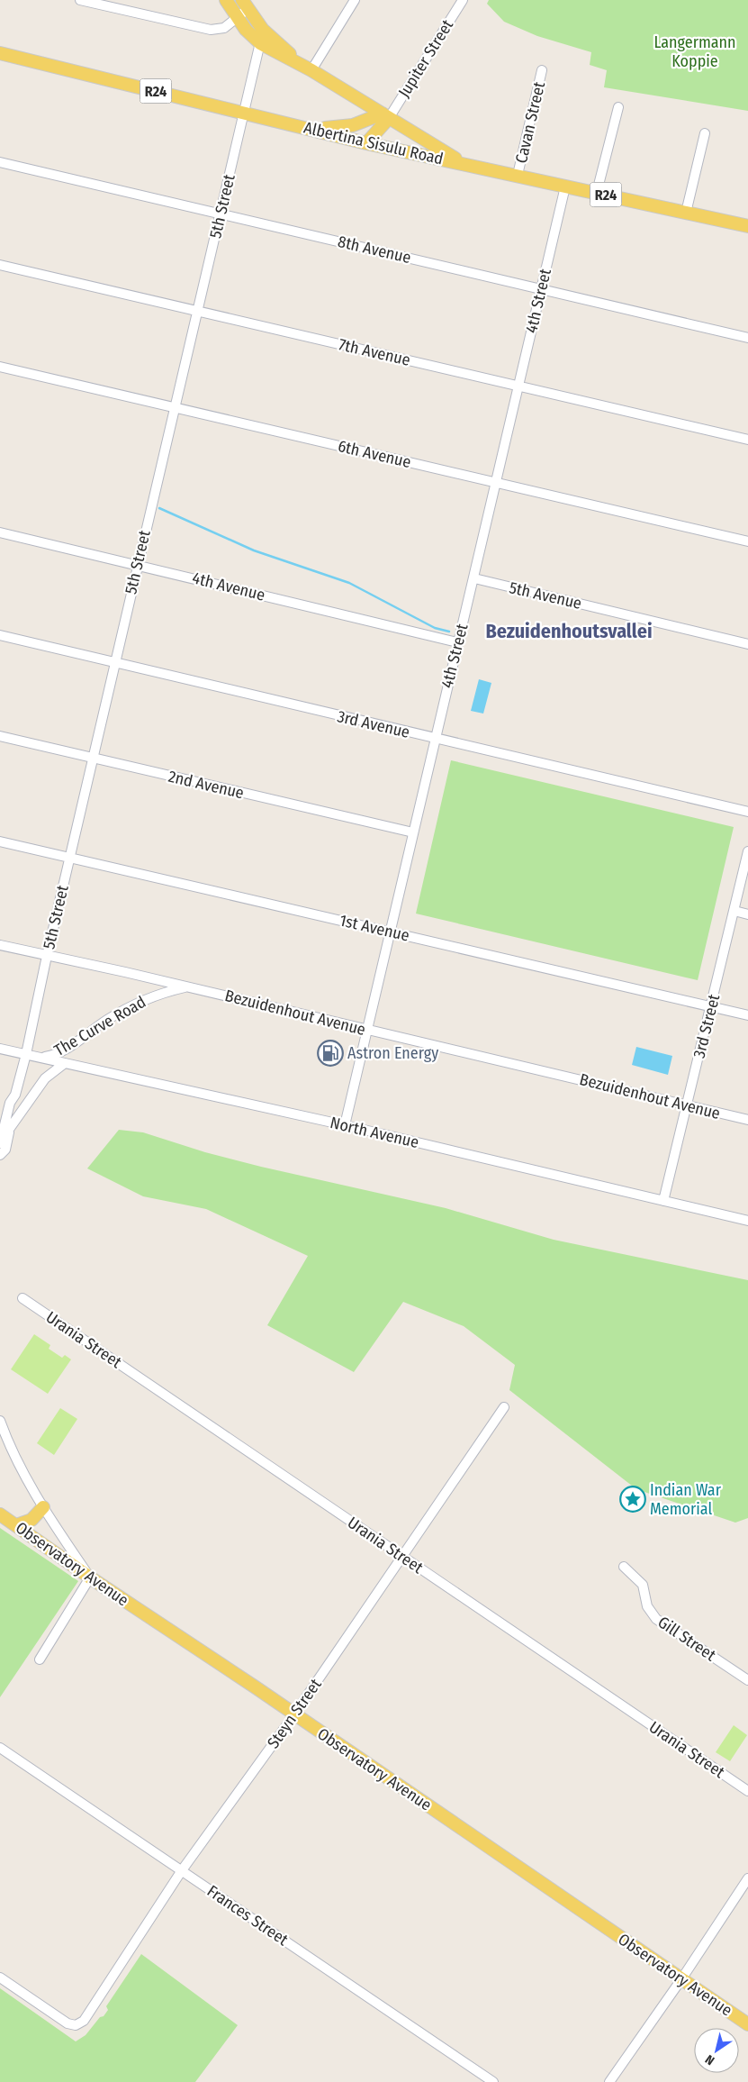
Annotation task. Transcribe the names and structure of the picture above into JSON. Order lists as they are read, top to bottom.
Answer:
{
  "streets": {
    "main road": ["R24", "Albertina Sisulu Road", "Observatory Avenue"],
    "street": [
      "Jupiter Street",
      "Cavan Street",
      "5th Street",
      "8th Avenue",
      "4th Street",
      "7th Avenue",
      "6th Avenue",
      "4th Avenue",
      "5th Avenue",
      "3rd Avenue",
      "2nd Avenue",
      "1st Avenue",
      "Bezuidenhout Avenue",
      "The Curve Road",
      "3rd Street",
      "North Avenue",
      "Urania Street",
      "Gill Street",
      "Steyn Street",
      "Frances Street"
    ]
  },
  "crossings": [
    ["Jupiter Street", "R24"],
    ["R24", "Albertina Sisulu Road"],
    ["Cavan Street", "Albertina Sisulu Road"],
    ["Albertina Sisulu Road", "5th Street"],
    ["Albertina Sisulu Road", "4th Street"],
    ["5th Street", "8th Avenue"],
    ["5th Street", "7th Avenue"],
    ["5th Street", "6th Avenue"],
    ["5th Street", "4th Avenue"],
    ["5th Street", "3rd Avenue"],
    ["5th Street", "2nd Avenue"],
    ["5th Street", "1st Avenue"],
    ["5th Street", "Bezuidenhout Avenue"],
    ["5th Street", "North Avenue"],
    ["8th Avenue", "4th Street"],
    ["4th Street", "7th Avenue"],
    ["4th Street", "6th Avenue"],
    ["4th Street", "4th Avenue"],
    ["4th Street", "5th Avenue"],
    ["4th Street", "3rd Avenue"],
    ["4th Street", "2nd Avenue"],
    ["4th Street", "1st Avenue"],
    ["4th Street", "Bezuidenhout Avenue"],
    ["4th Street", "North Avenue"],
    ["1st Avenue", "3rd Street"],
    ["Bezuidenhout Avenue", "The Curve Road"],
    ["Bezuidenhout Avenue", "3rd Street"],
    ["The Curve Road", "North Avenue"],
    ["3rd Street", "North Avenue"],
    ["Urania Street", "Steyn Street"],
    ["Observatory Avenue", "Steyn Street"],
    ["Steyn Street", "Frances Street"]
  ],
  "districts": ["Bezuidenhoutsvallei"],
  "parks": ["Langermann Koppie"],
  "places": {
    "fuel station": ["Astron Energy"],
    "place": ["Indian War Memorial"]
  },
  "north": "bottom left"
}
